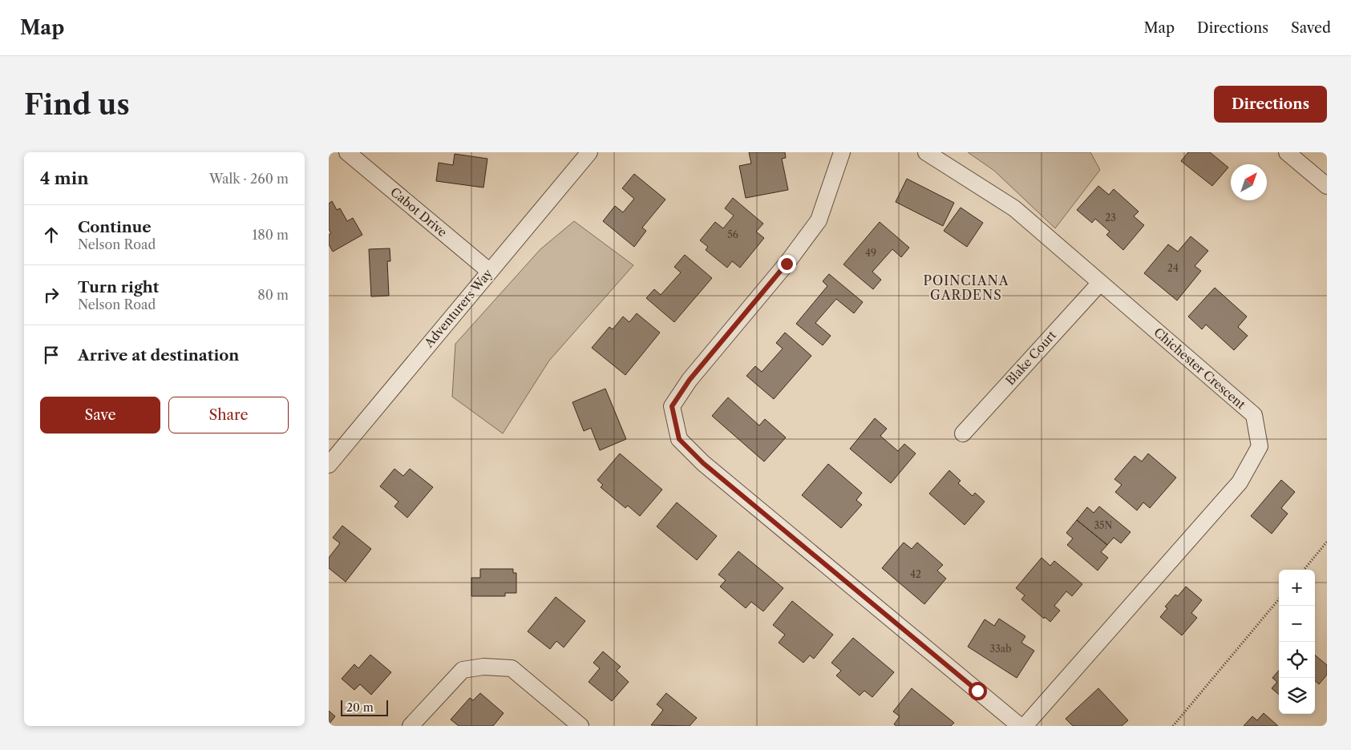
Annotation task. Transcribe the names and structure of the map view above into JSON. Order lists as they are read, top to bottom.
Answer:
{
  "streets": {
    "street": [
      "Cabot Drive",
      "Adventurers Way",
      "Blake Court",
      "Chichester Crescent"
    ]
  },
  "crossings": [
    ["Cabot Drive", "Adventurers Way"],
    ["Blake Court", "Chichester Crescent"]
  ],
  "districts": ["POINCIANA GARDENS"],
  "house_numbers": [
    "23",
    "56",
    "49",
    "24",
    "35N",
    "42",
    "33ab"
  ],
  "scale_bar": "20 m",
  "north": "top right",
  "page": {
    "header": "Map",
    "nav": ["Map", "Directions", "Saved"],
    "buttons": [
      "Directions",
      ["Save", "Share"]
    ],
    "title": "Find us",
    "heading": ["4 min", "Walk · 260 m"],
    "list": [
      ["Continue", "Nelson Road", "180 m"],
      ["Turn right", "Nelson Road", "80 m"],
      "Arrive at destination"
    ],
    "map_buttons": ["+", "−"],
    "scale": "20 m"
  }
}
